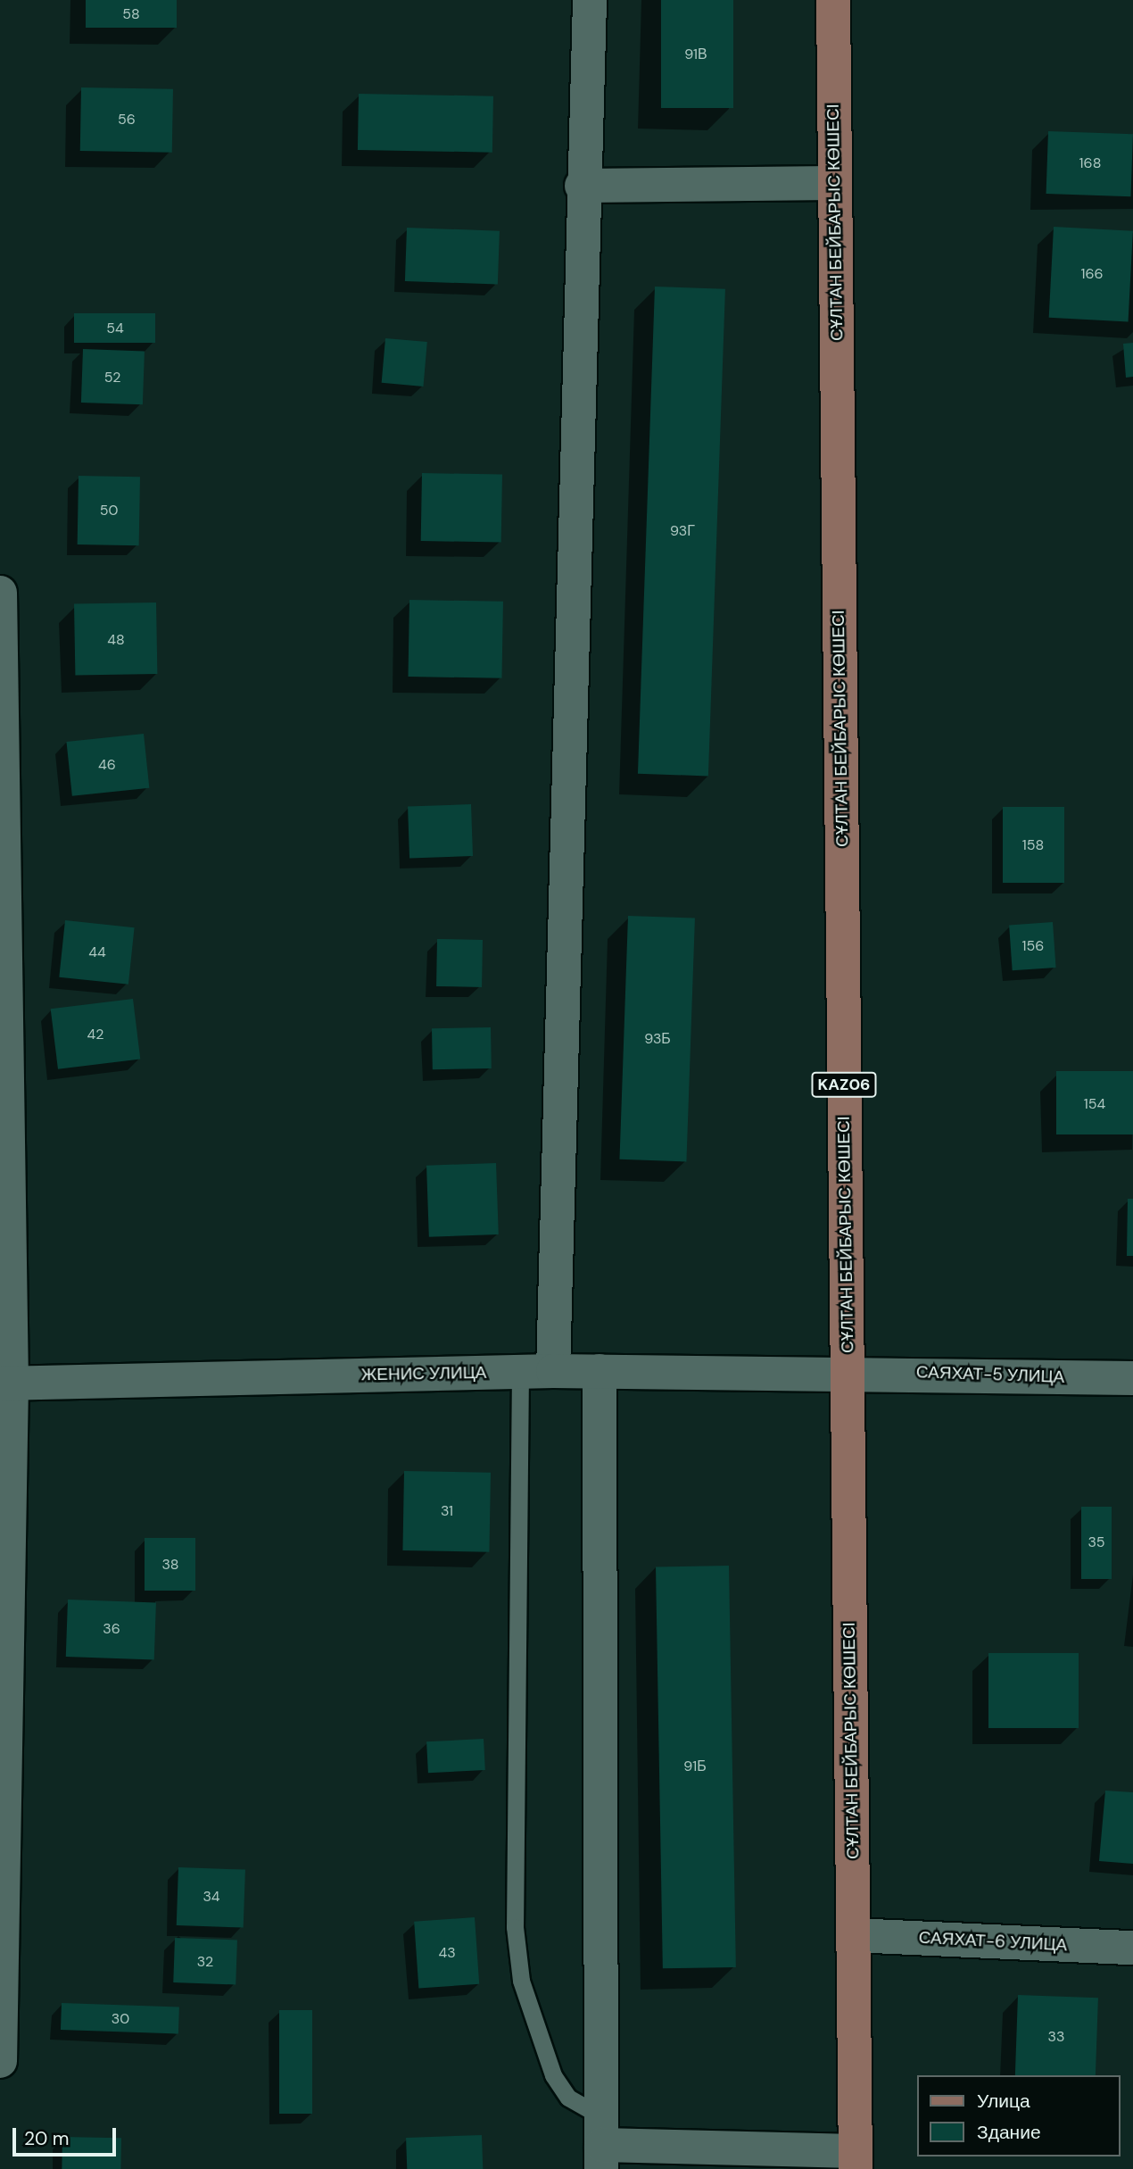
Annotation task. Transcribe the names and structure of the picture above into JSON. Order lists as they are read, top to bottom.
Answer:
{
  "streets": {
    "main road": ["СҰЛТАН БЕЙБАРЫС КӨШЕСІ", "KAZ06"],
    "street": ["ЖЕНИС УЛИЦА", "САЯХАТ-5 УЛИЦА", "САЯХАТ-6 УЛИЦА"]
  },
  "crossings": [
    ["СҰЛТАН БЕЙБАРЫС КӨШЕСІ", "ЖЕНИС УЛИЦА"],
    ["СҰЛТАН БЕЙБАРЫС КӨШЕСІ", "САЯХАТ-5 УЛИЦА"],
    ["СҰЛТАН БЕЙБАРЫС КӨШЕСІ", "САЯХАТ-6 УЛИЦА"],
    ["ЖЕНИС УЛИЦА", "САЯХАТ-5 УЛИЦА"]
  ],
  "house_numbers": [
    "58",
    "91В",
    "56",
    "168",
    "166",
    "54",
    "52",
    "50",
    "93Г",
    "48",
    "46",
    "158",
    "156",
    "44",
    "42",
    "93Б",
    "154",
    "31",
    "35",
    "38",
    "36",
    "91Б",
    "34",
    "43",
    "32",
    "30",
    "33"
  ],
  "legend": ["Улица", "Здание"],
  "scale_bar": "20 m"
}
